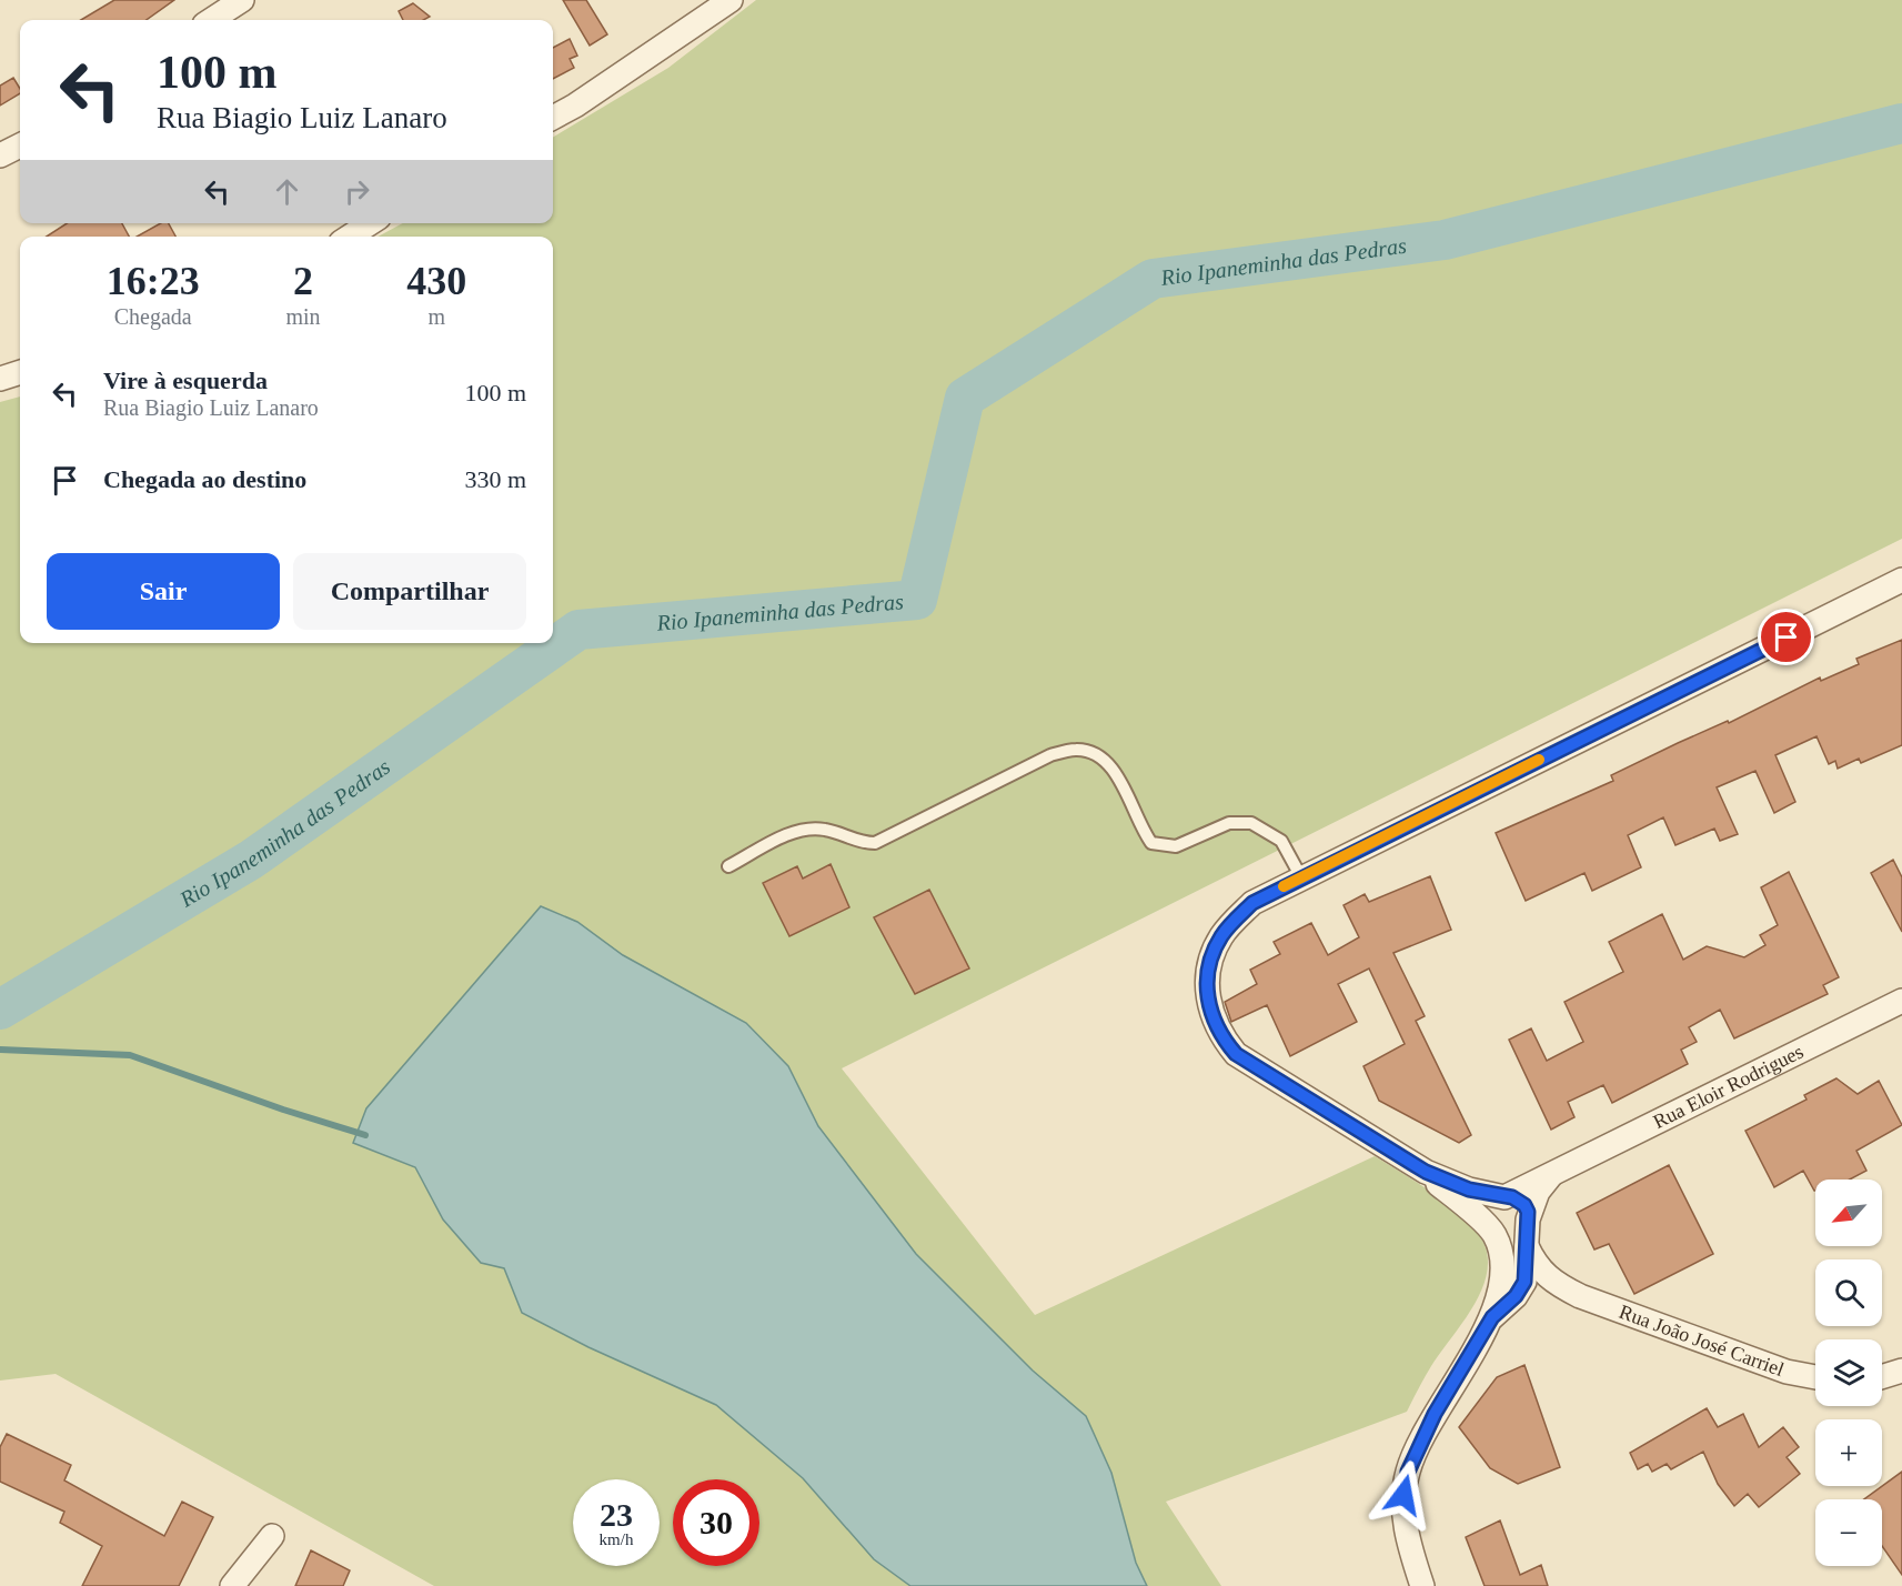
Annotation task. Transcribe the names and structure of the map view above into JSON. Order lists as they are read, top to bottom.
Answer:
{
  "streets": {
    "street": ["Rua Eloir Rodrigues", "Rua João José Carriel"]
  },
  "water": ["Rio Ipaneminha das Pedras"],
  "north": "bottom left",
  "page": {
    "turn": ["100 m", "Rua Biagio Luiz Lanaro"],
    "eta": [
      "16:23",
      "Chegada",
      "2",
      "min",
      "430",
      "m"
    ],
    "list": [
      {
        "name": "Vire à esquerda",
        "note": "Rua Biagio Luiz Lanaro",
        "value": "100 m"
      },
      {
        "name": "Chegada ao destino",
        "value": "330 m"
      }
    ],
    "buttons": ["Sair", "Compartilhar"],
    "map_buttons": ["+", "−"],
    "speed": "23 km/h",
    "limit": "30"
  }
}
